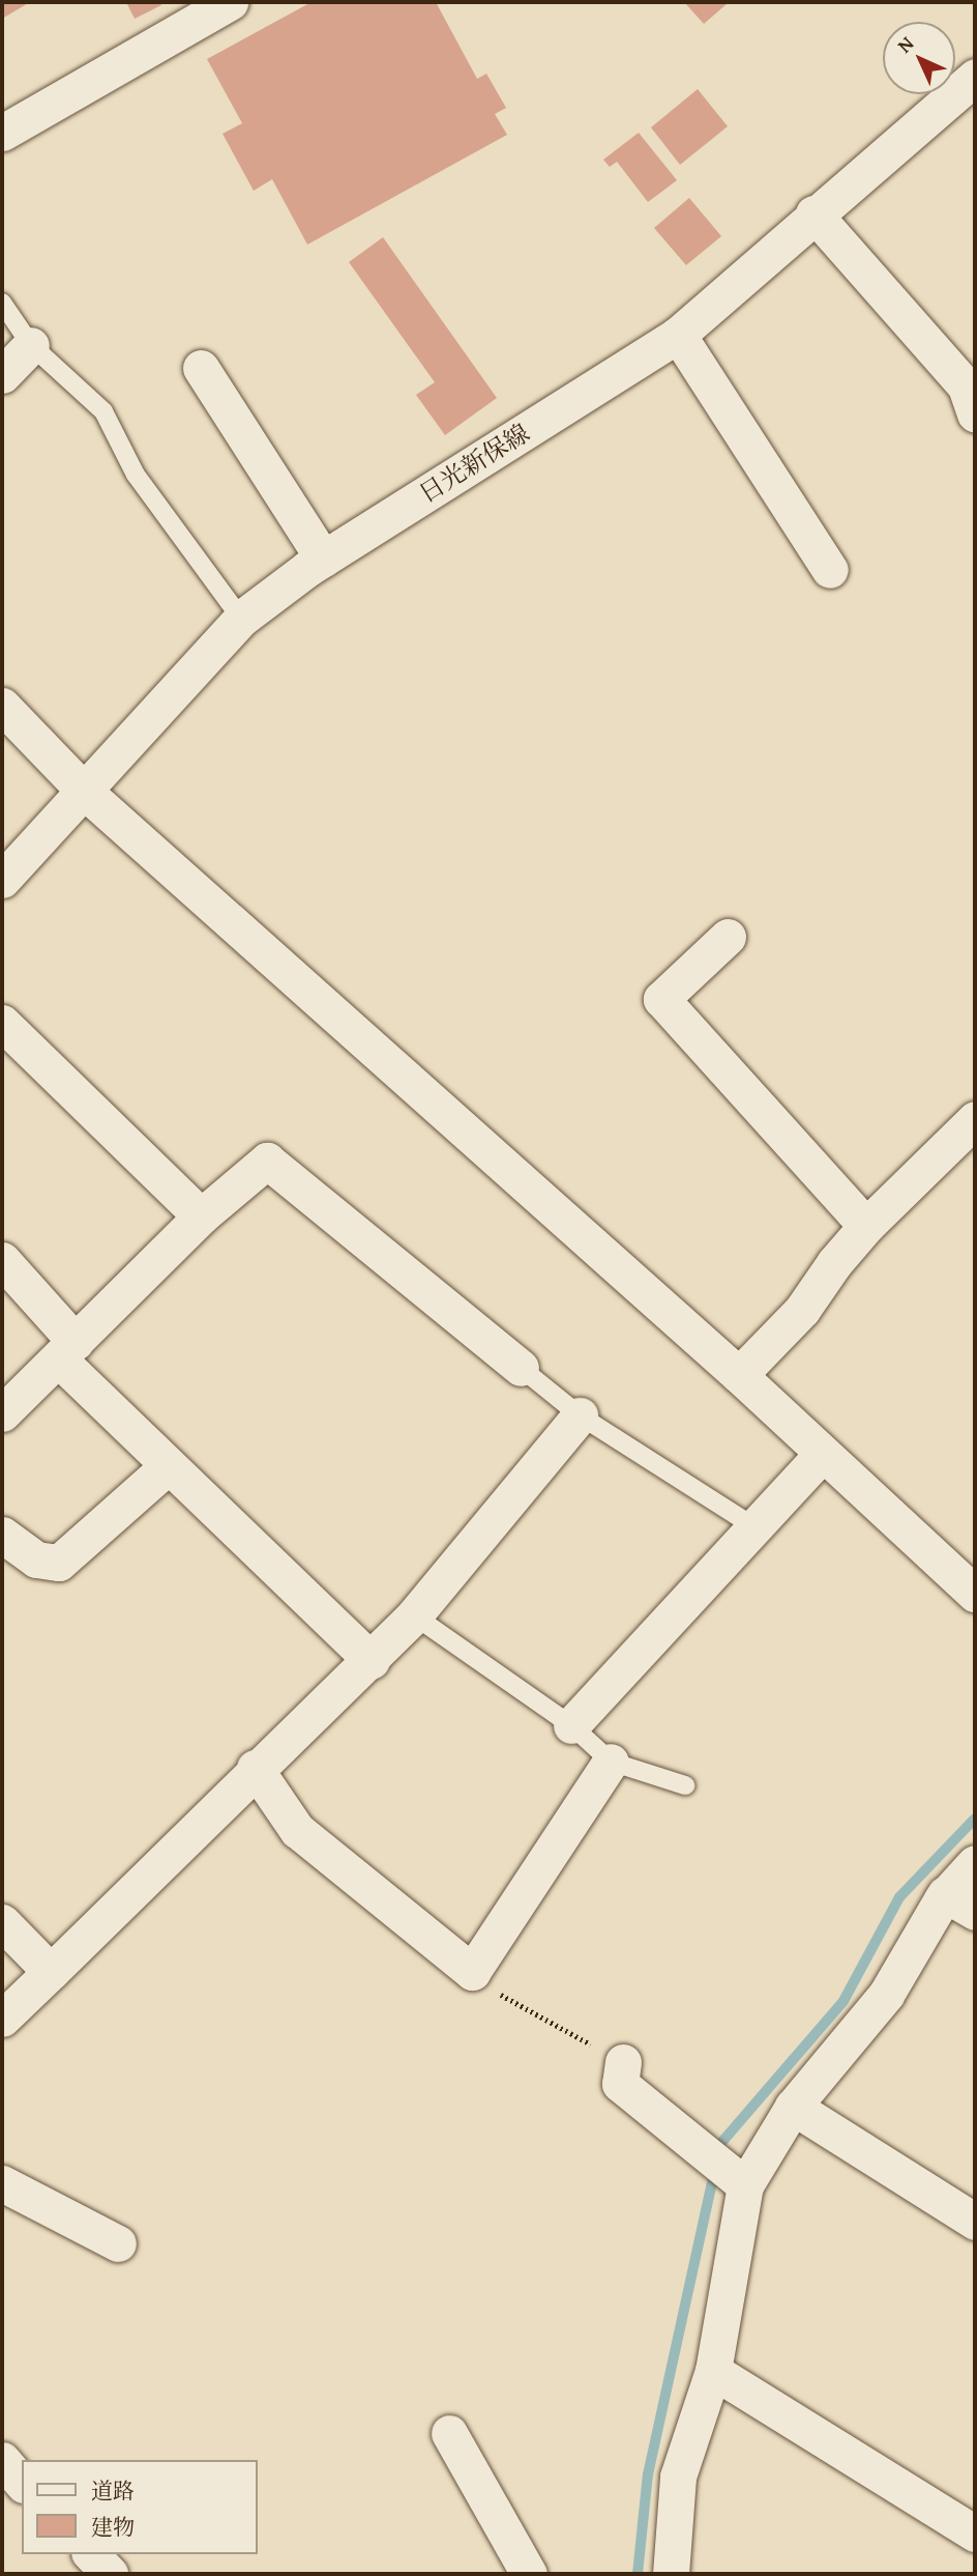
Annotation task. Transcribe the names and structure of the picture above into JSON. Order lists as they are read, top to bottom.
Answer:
{
  "streets": {
    "street": ["日光新保線"]
  },
  "legend": ["道路", "建物"],
  "north": "top left"
}
